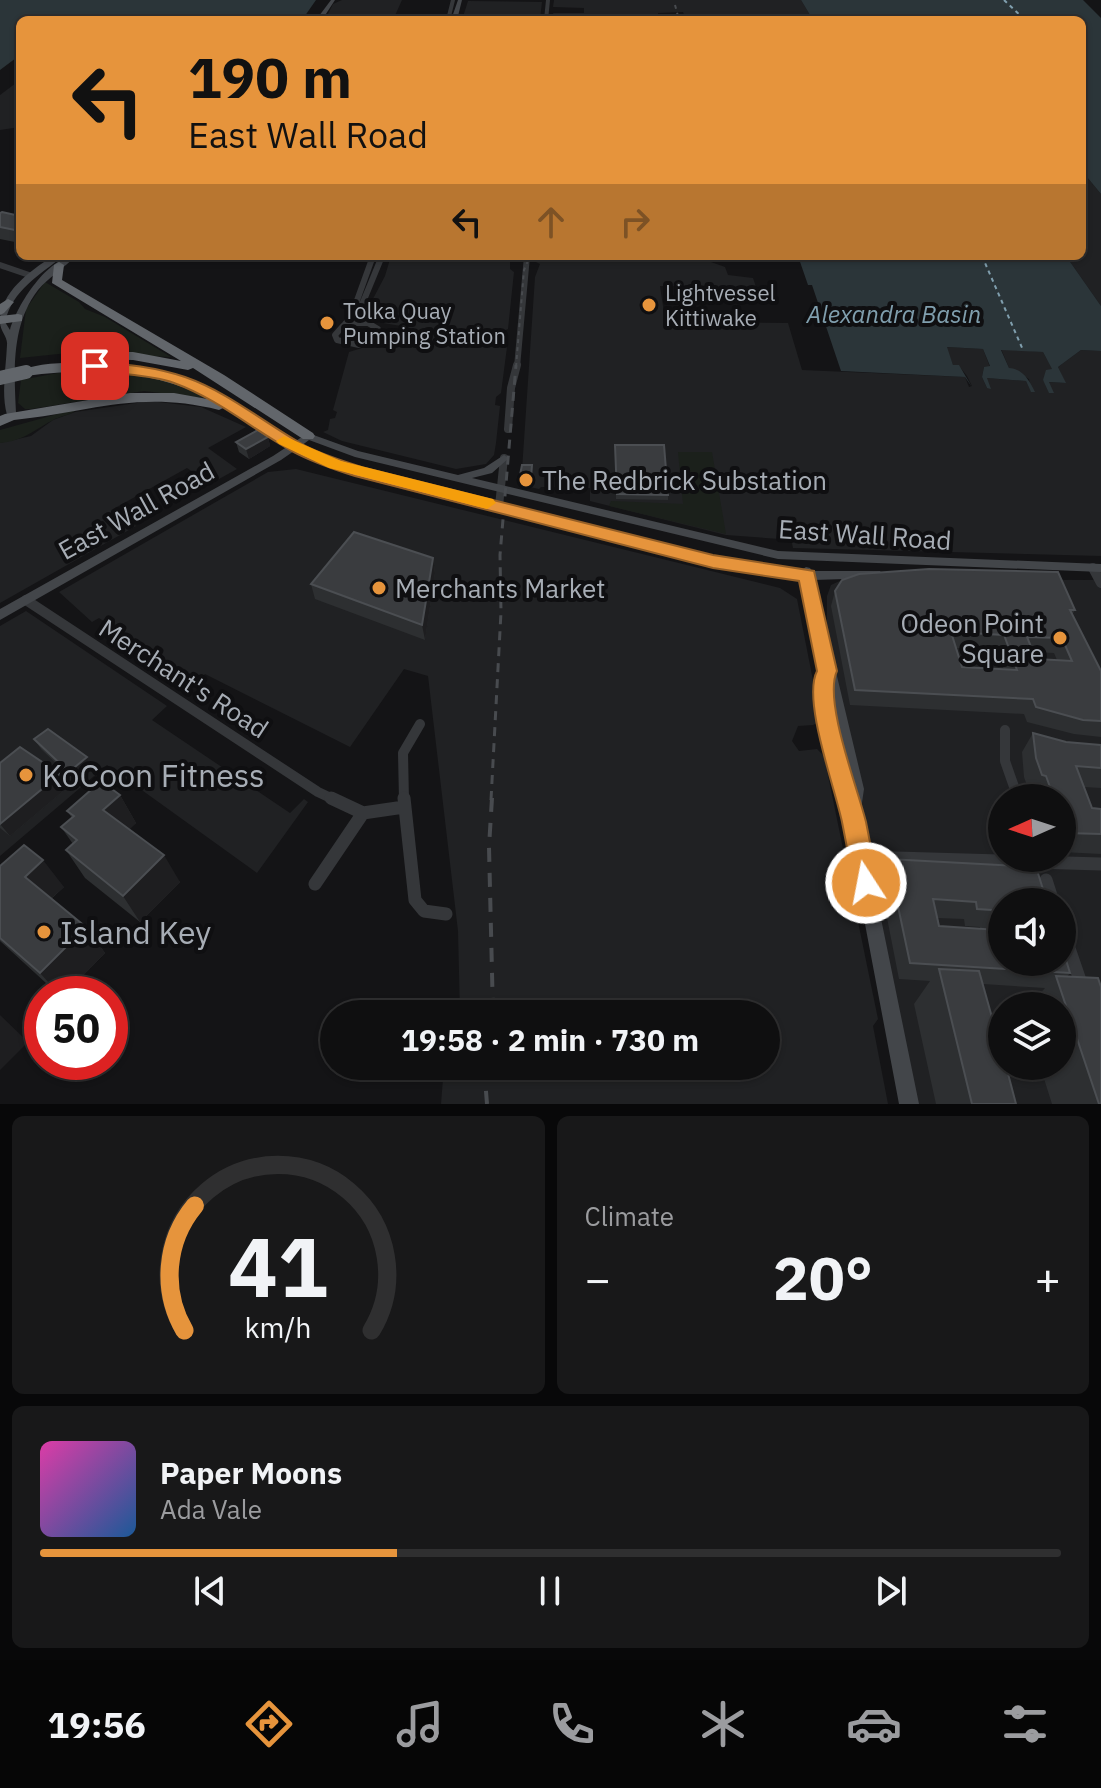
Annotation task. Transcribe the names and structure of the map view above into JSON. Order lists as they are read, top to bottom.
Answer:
{
  "streets": {
    "main road": ["East Wall Road"],
    "street": ["Merchant's Road"]
  },
  "crossings": [
    ["East Wall Road", "Merchant's Road"]
  ],
  "water": ["Alexandra Basin"],
  "places": [
    "Lightvessel Kittiwake",
    "Tolka Quay Pumping Station",
    "The Redbrick Substation",
    "Merchants Market",
    "Odeon Point Square",
    "KoCoon Fitness",
    "Island Key"
  ],
  "north": "left",
  "page": {
    "turn": ["190 m", "East Wall Road"],
    "limit": "50",
    "trip": "19:58 · 2 min · 730 m",
    "tile": "Climate",
    "heat": ["−", "20°", "+"],
    "song": ["Paper Moons", "Ada Vale"],
    "tabs": "19:56",
    "gauge": ["41", "km/h"]
  }
}
